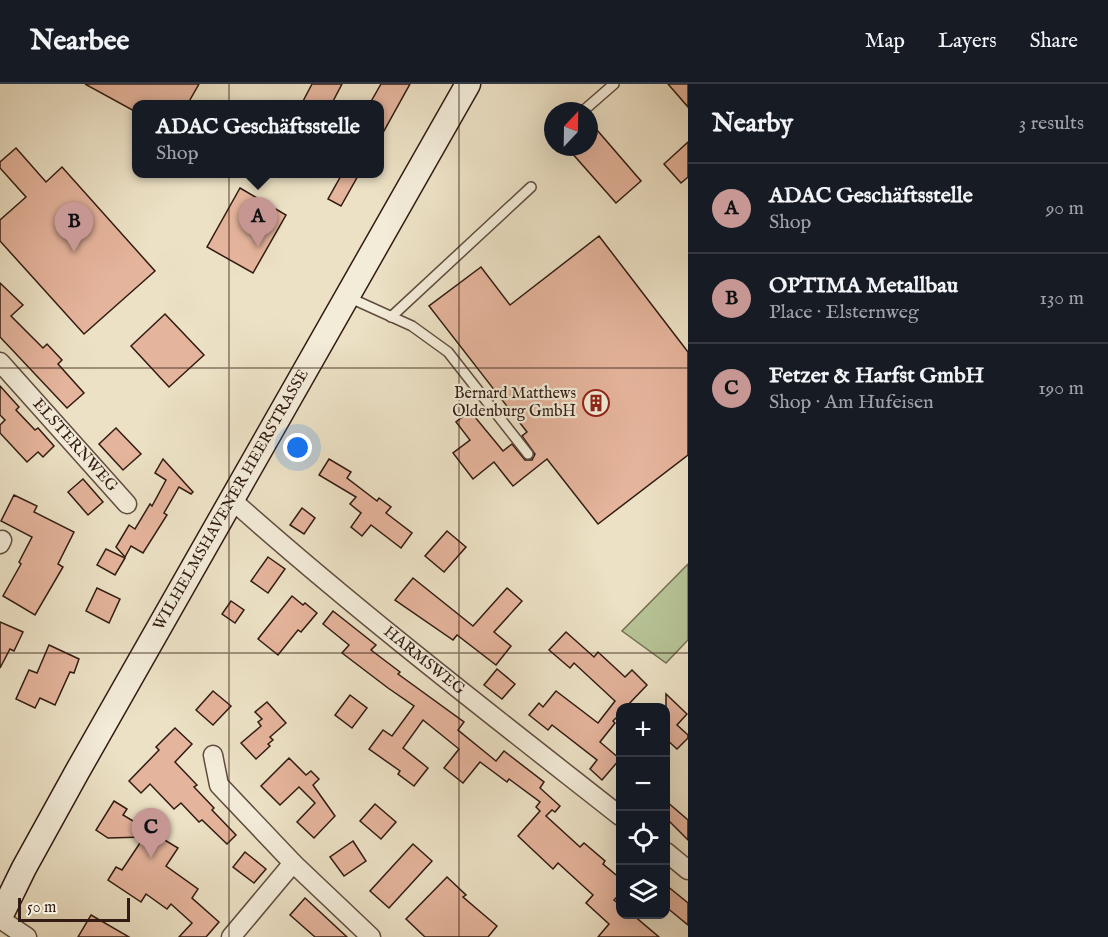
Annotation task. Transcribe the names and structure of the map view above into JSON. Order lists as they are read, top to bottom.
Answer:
{
  "streets": {
    "street": ["ELSTERNWEG", "WILHELMSHAVENER HEERSTRASSE", "HARMSWEG"]
  },
  "crossings": [
    ["WILHELMSHAVENER HEERSTRASSE", "HARMSWEG"]
  ],
  "places": {
    "building": ["Bernard Matthews Oldenburg GmbH"]
  },
  "scale_bar": "50 m",
  "north": "top",
  "page": {
    "header": "Nearbee",
    "nav": ["Map", "Layers", "Share"],
    "heading": ["Nearby", "3 results"],
    "popup": ["ADAC Geschäftsstelle", "Shop"],
    "list": [
      {
        "mark": "A",
        "name": "ADAC Geschäftsstelle",
        "note": "Shop",
        "value": "90 m"
      },
      {
        "mark": "B",
        "name": "OPTIMA Metallbau",
        "note": "Place · Elsternweg",
        "value": "130 m"
      },
      {
        "mark": "C",
        "name": "Fetzer & Harfst GmbH",
        "note": "Shop · Am Hufeisen",
        "value": "190 m"
      }
    ],
    "pins": ["A", "B", "C"],
    "map_buttons": ["+", "−"],
    "scale": "50 m"
  }
}
